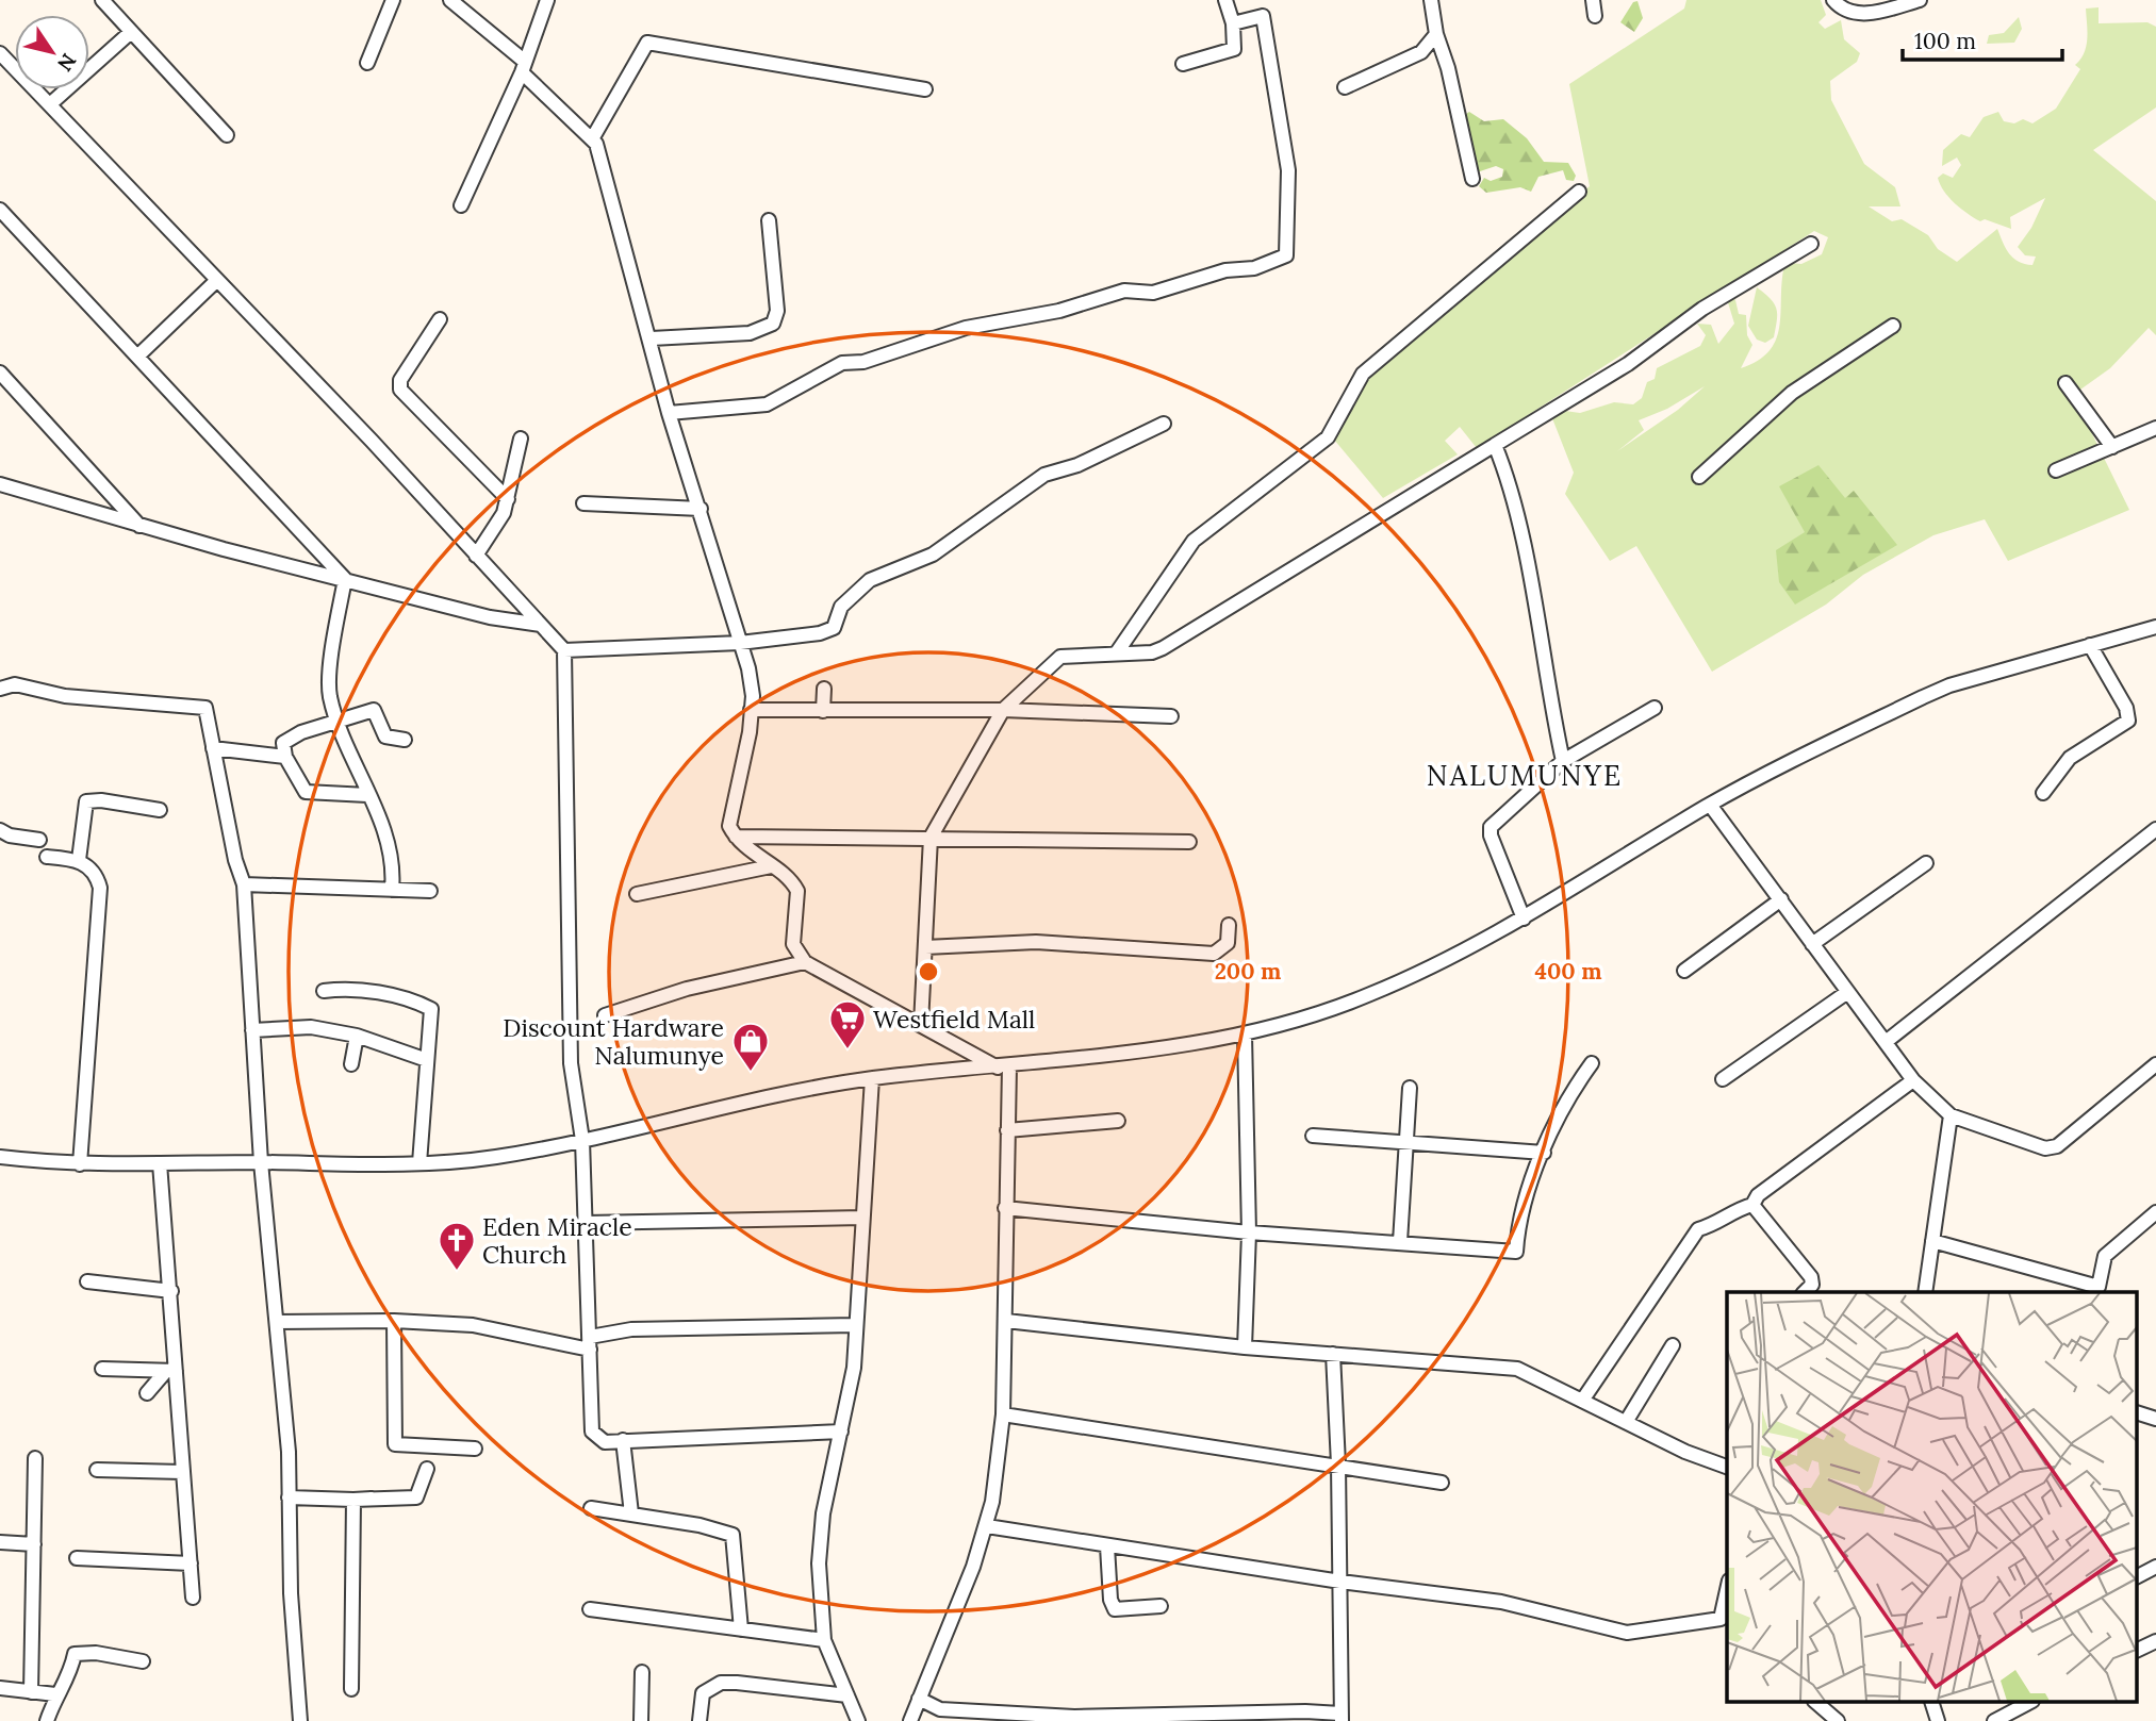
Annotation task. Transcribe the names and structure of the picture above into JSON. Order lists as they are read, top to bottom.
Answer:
{
  "districts": ["NALUMUNYE"],
  "places": {
    "supermarket": ["Westfield Mall"],
    "shop": ["Discount Hardware Nalumunye"],
    "church": ["Eden Miracle Church"]
  },
  "scale_bar": "100 m",
  "north": "bottom right",
  "rings": ["200 m", "400 m"]
}
